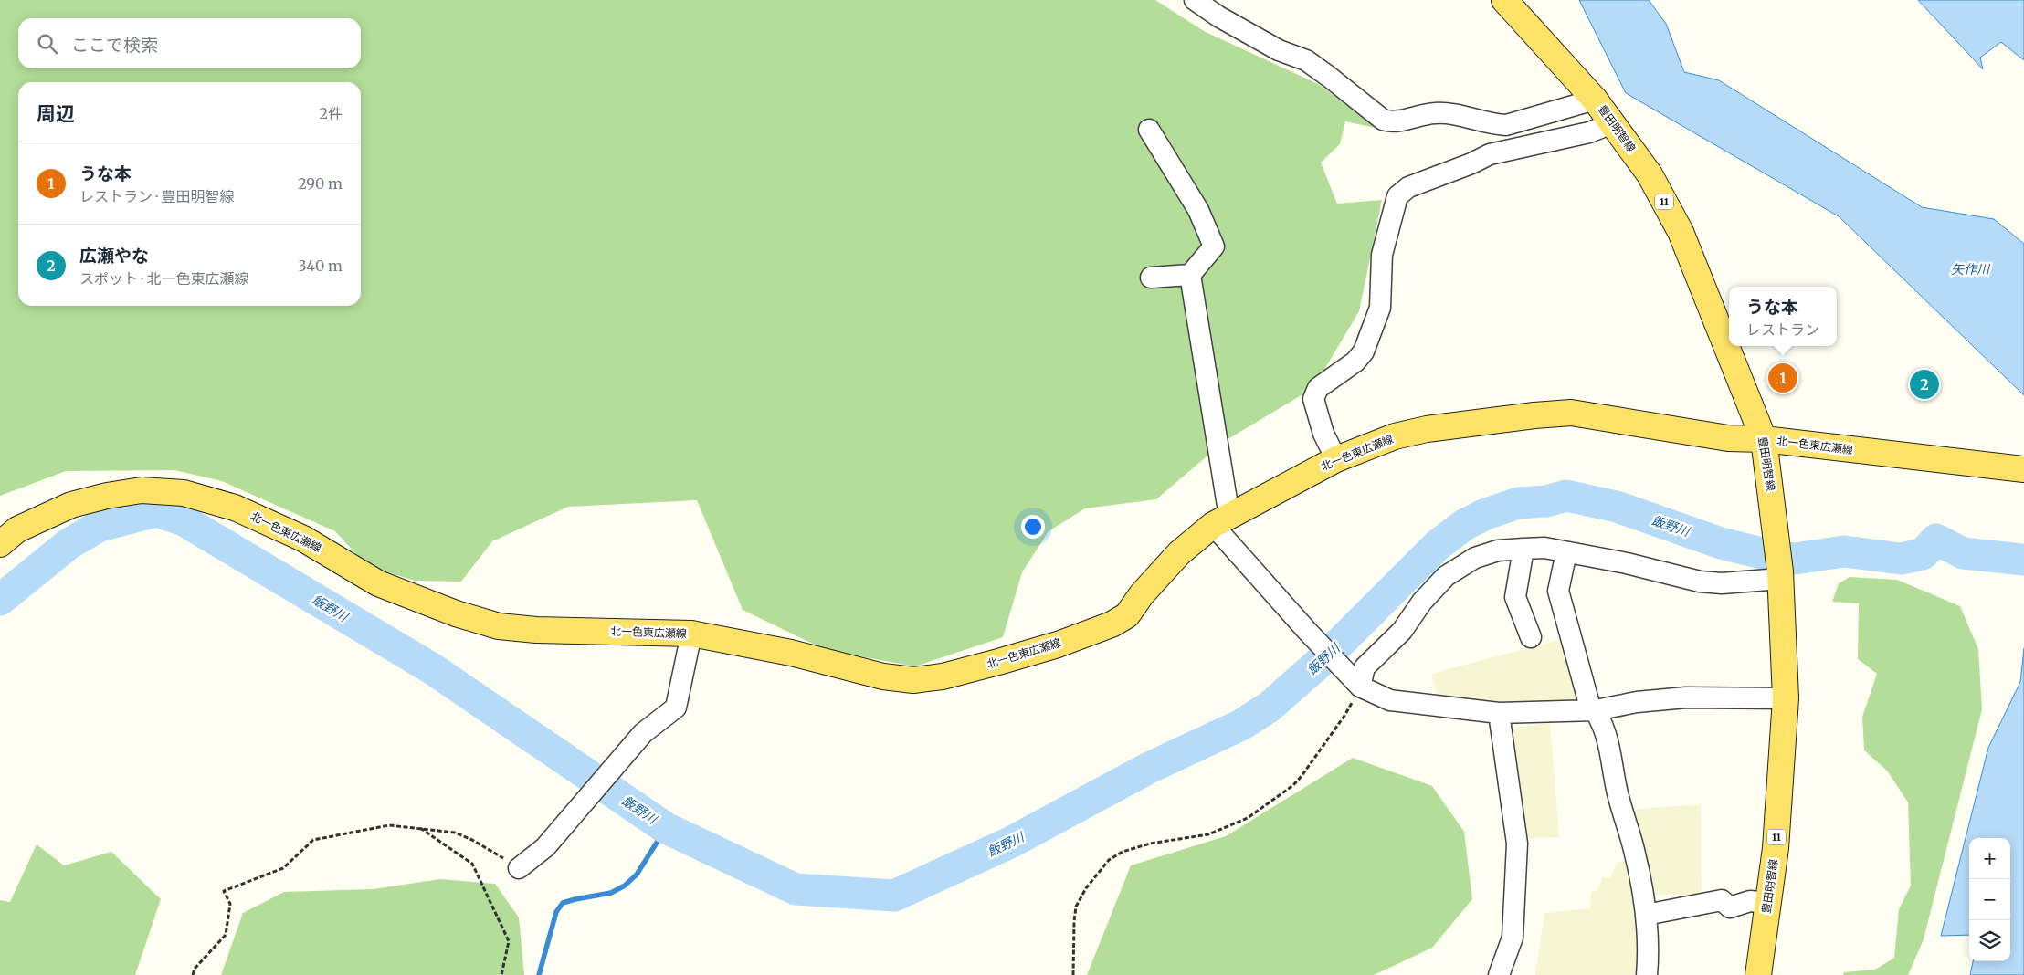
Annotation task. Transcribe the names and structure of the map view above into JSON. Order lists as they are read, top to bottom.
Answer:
{
  "streets": {
    "main road": ["豊田明智線", "11", "北一色東広瀬線"]
  },
  "crossings": [
    ["豊田明智線", "北一色東広瀬線"]
  ],
  "water": ["矢作川", "飯野川"],
  "page": {
    "search": "ここで検索",
    "heading": ["周辺", "2件"],
    "list": [
      {
        "mark": "1",
        "name": "うな本",
        "note": "レストラン · 豊田明智線",
        "value": "290 m"
      },
      {
        "mark": "2",
        "name": "広瀬やな",
        "note": "スポット · 北一色東広瀬線",
        "value": "340 m"
      }
    ],
    "popup": ["うな本", "レストラン"],
    "pins": ["1", "2"],
    "map_buttons": ["+", "−"]
  }
}
